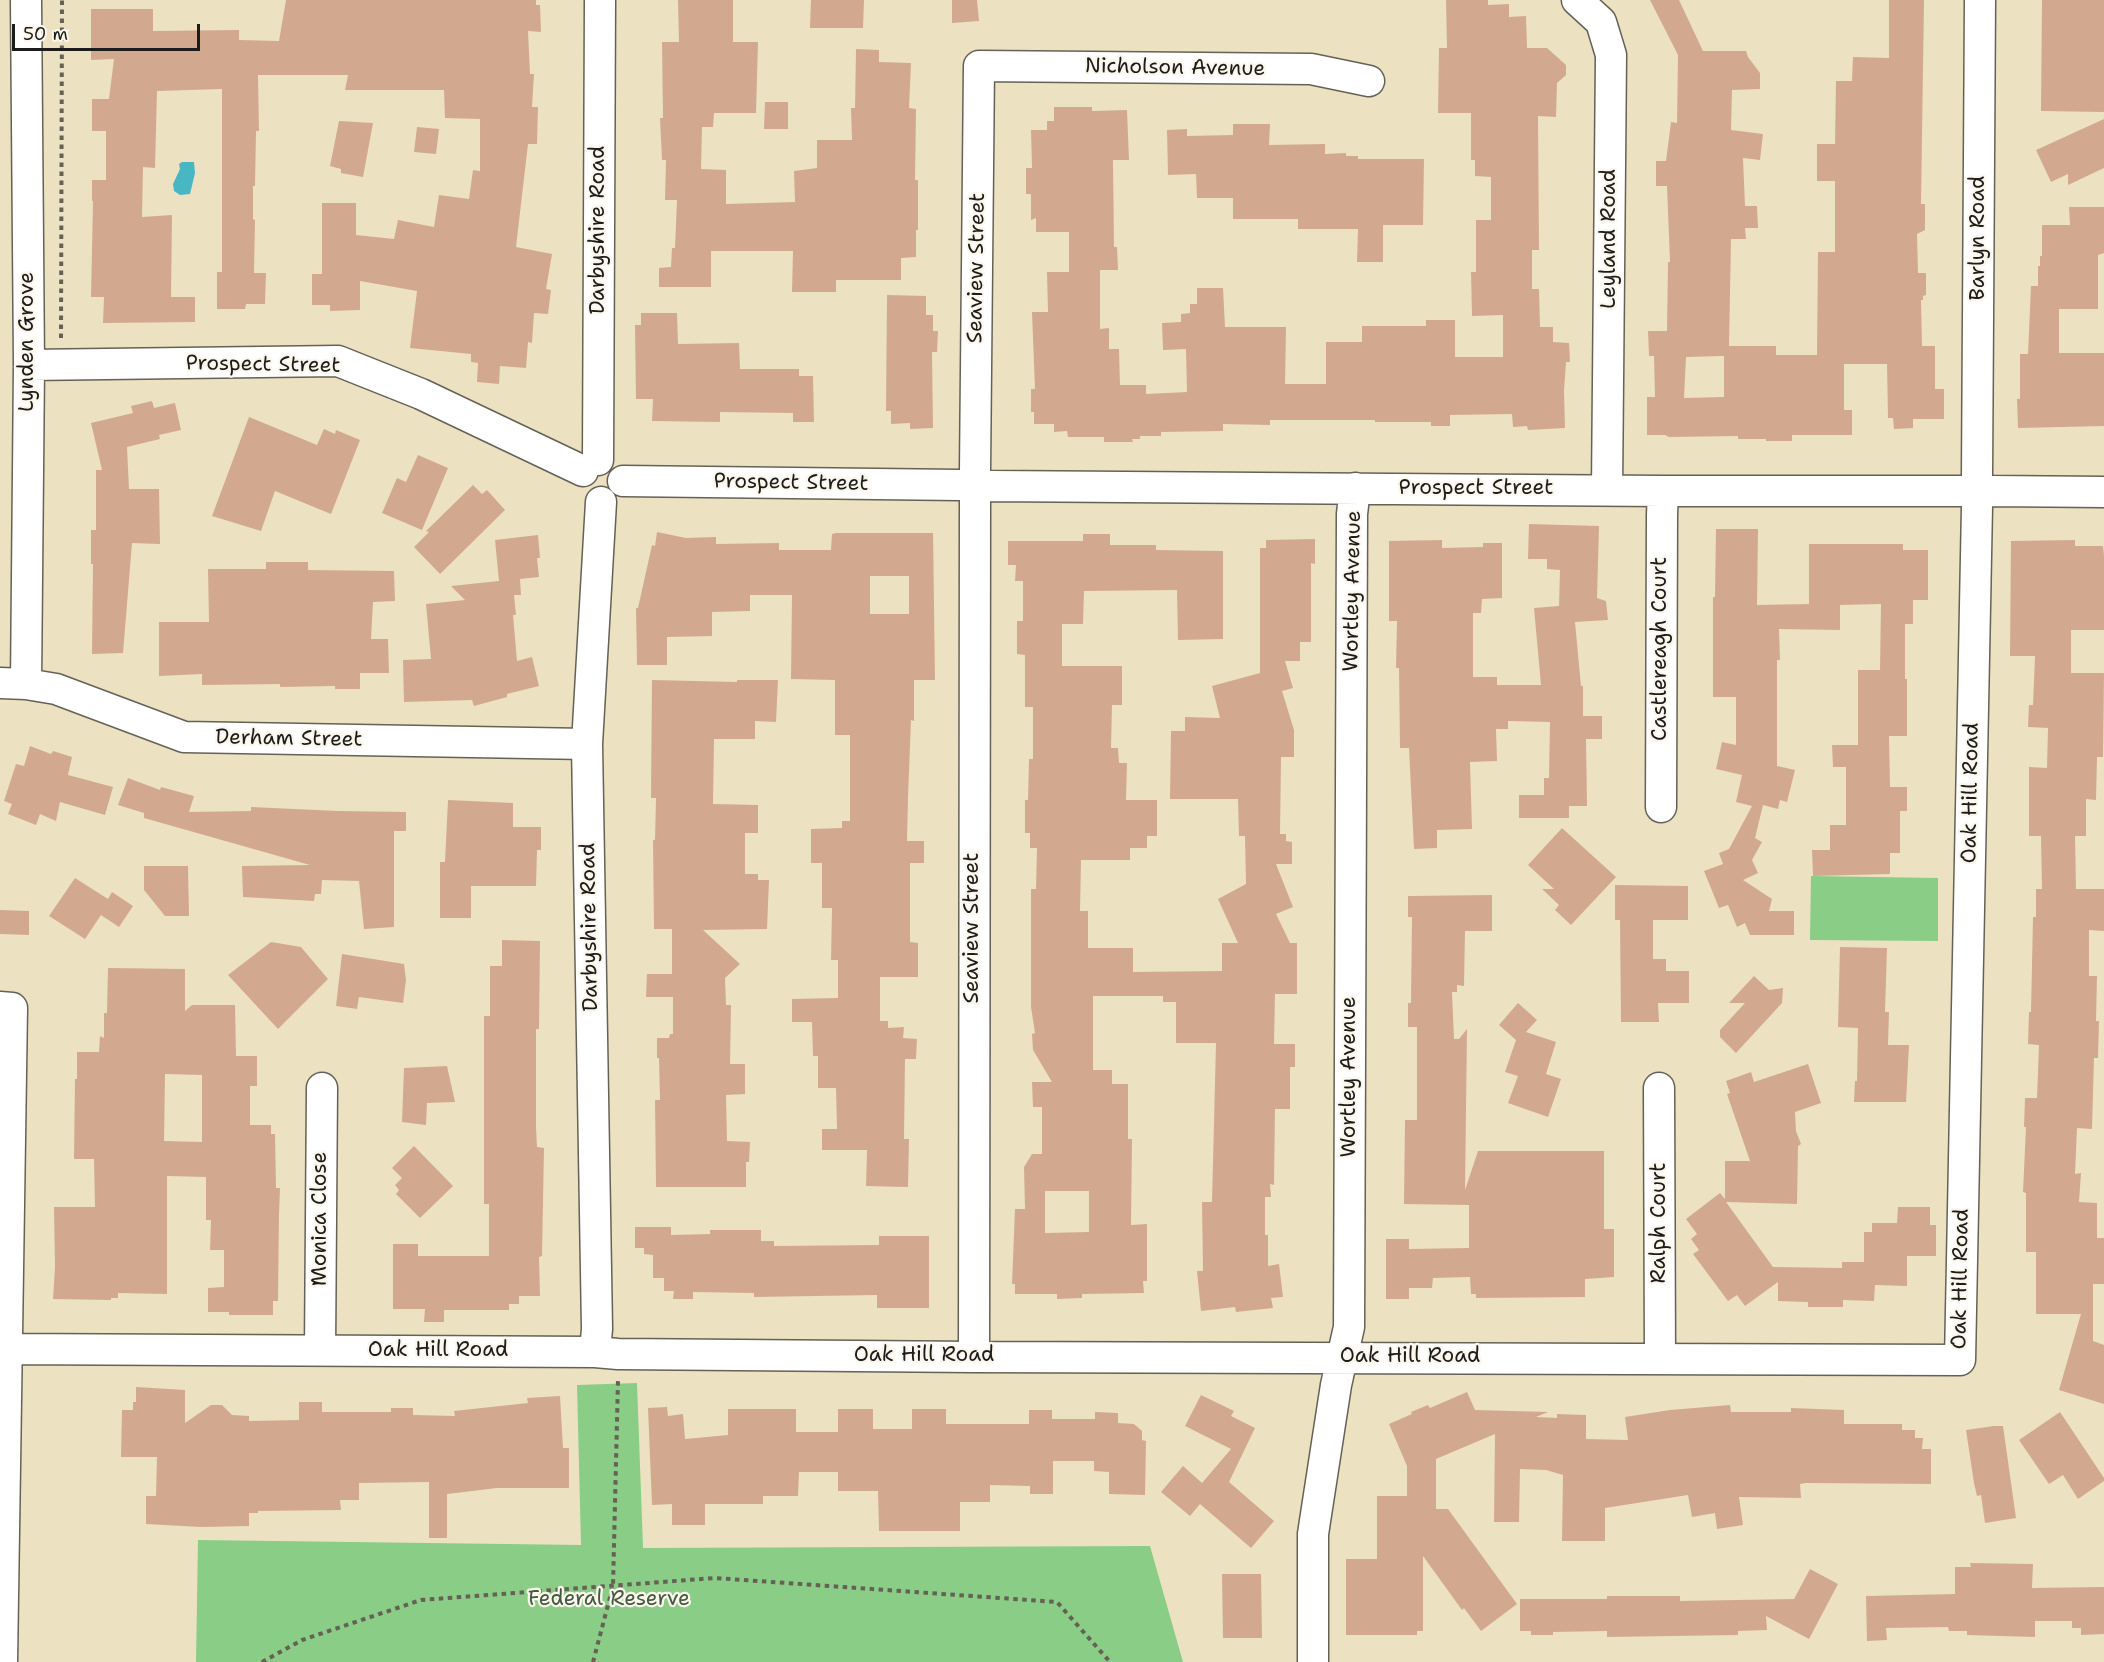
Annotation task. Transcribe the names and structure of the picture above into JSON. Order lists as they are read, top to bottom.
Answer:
{
  "streets": {
    "street": [
      "Nicholson Avenue",
      "Darbyshire Road",
      "Barlyn Road",
      "Leyland Road",
      "Seaview Street",
      "Lynden Grove",
      "Prospect Street",
      "Wortley Avenue",
      "Castlereagh Court",
      "Derham Street",
      "Oak Hill Road",
      "Monica Close",
      "Ralph Court"
    ]
  },
  "crossings": [
    ["Nicholson Avenue", "Seaview Street"],
    ["Darbyshire Road", "Prospect Street"],
    ["Darbyshire Road", "Derham Street"],
    ["Darbyshire Road", "Oak Hill Road"],
    ["Barlyn Road", "Prospect Street"],
    ["Barlyn Road", "Oak Hill Road"],
    ["Leyland Road", "Prospect Street"],
    ["Seaview Street", "Prospect Street"],
    ["Seaview Street", "Oak Hill Road"],
    ["Lynden Grove", "Prospect Street"],
    ["Lynden Grove", "Derham Street"],
    ["Prospect Street", "Wortley Avenue"],
    ["Prospect Street", "Castlereagh Court"],
    ["Prospect Street", "Oak Hill Road"],
    ["Wortley Avenue", "Oak Hill Road"],
    ["Oak Hill Road", "Monica Close"],
    ["Oak Hill Road", "Ralph Court"]
  ],
  "parks": ["Federal Reserve"],
  "scale_bar": "50 m"
}
